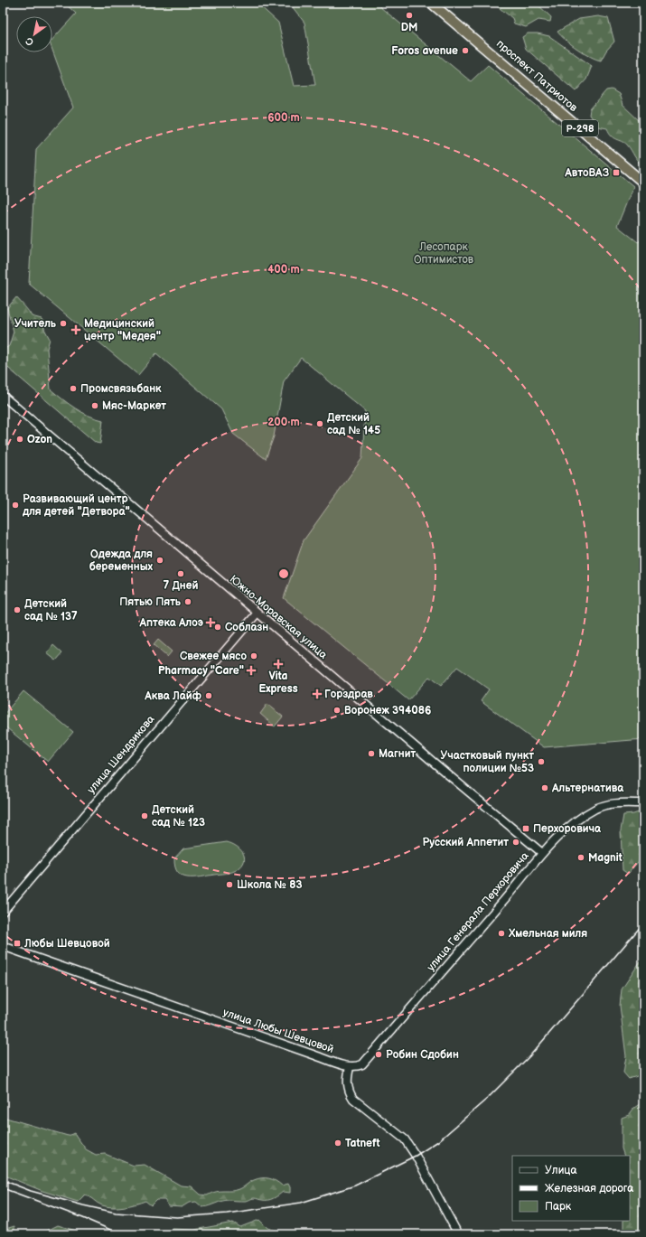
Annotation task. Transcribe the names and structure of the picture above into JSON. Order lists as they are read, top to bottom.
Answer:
{
  "streets": {
    "highway": ["проспект Патриотов", "Р-298"],
    "street": [
      "Южно-Моравская улица",
      "улица Шендрикова",
      "улица Генерала Перхоровича",
      "улица Любы Шевцовой"
    ]
  },
  "crossings": [
    ["Южно-Моравская улица", "улица Шендрикова"],
    ["Южно-Моравская улица", "улица Генерала Перхоровича"],
    ["улица Генерала Перхоровича", "улица Любы Шевцовой"]
  ],
  "parks": ["Лесопарк Оптимистов"],
  "places": {
    "other": [
      "DM",
      "Foros avenue",
      "Учитель",
      "Промсвязьбанк",
      "Мяс-Маркет",
      "Детский сад № 145",
      "Ozon",
      "Развивающий центр для детей \"Детвора\"",
      "Одежда для беременных",
      "7 Дней",
      "Пятью Пять",
      "Детский сад № 137",
      "Соблазн",
      "Свежее мясо",
      "Аква Лайф",
      "Воронеж 394086",
      "Магнит",
      "Участковый пункт полиции №53",
      "Альтернатива",
      "Детский сад № 123",
      "Русский Аппетит",
      "Magnit",
      "Школа № 83",
      "Хмельная миля",
      "Робин Сдобин",
      "Tatneft"
    ],
    "transit": ["АвтоВАЗ", "Перхоровича", "Любы Шевцовой"],
    "health": [
      "Медицинский центр \"Медея\"",
      "Аптека Алоэ",
      "Vita Express",
      "Pharmacy \"Care\"",
      "Горздрав"
    ]
  },
  "legend": ["Улица", "Железная дорога", "Парк"],
  "north": "bottom left",
  "rings": ["600 m", "400 m", "200 m"]
}
